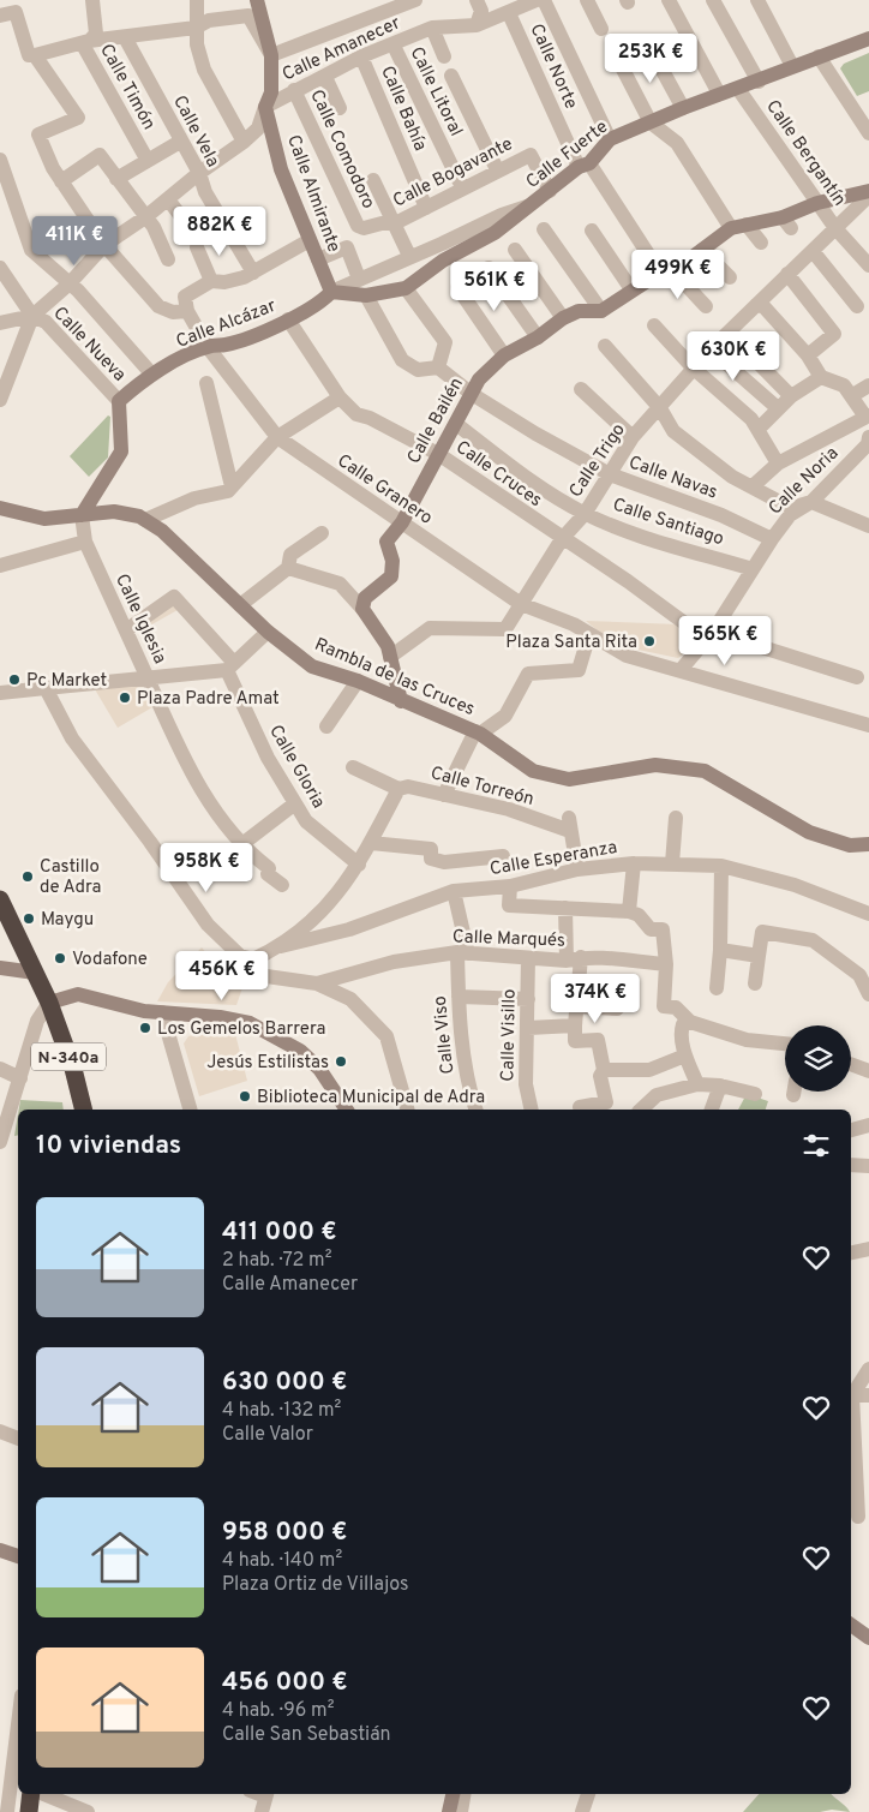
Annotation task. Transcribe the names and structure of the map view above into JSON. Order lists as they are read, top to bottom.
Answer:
{
  "streets": {
    "highway": ["N-340a"],
    "street": [
      "Calle Amanecer",
      "Calle Norte",
      "Calle Timón",
      "Calle Litoral",
      "Calle Bahía",
      "Calle Vela",
      "Calle Comodoro",
      "Calle Bergantín",
      "Calle Fuerte",
      "Calle Bogavante",
      "Calle Almirante",
      "Calle Alcázar",
      "Calle Nueva",
      "Calle Bailén",
      "Calle Trigo",
      "Calle Cruces",
      "Calle Navas",
      "Calle Noria",
      "Calle Granero",
      "Calle Santiago",
      "Calle Iglesia",
      "Rambla de las Cruces",
      "Calle Gloria",
      "Calle Torreón",
      "Calle Esperanza",
      "Calle Marqués",
      "Calle Viso",
      "Calle Visillo"
    ]
  },
  "crossings": [
    ["Calle Amanecer", "Calle Norte"],
    ["Calle Amanecer", "Calle Litoral"],
    ["Calle Amanecer", "Calle Bahía"],
    ["Calle Amanecer", "Calle Vela"],
    ["Calle Amanecer", "Calle Comodoro"],
    ["Calle Amanecer", "Calle Almirante"],
    ["Calle Amanecer", "Calle Nueva"],
    ["Calle Norte", "Calle Fuerte"],
    ["Calle Norte", "Calle Bailén"],
    ["Calle Litoral", "Calle Bogavante"],
    ["Calle Bahía", "Calle Bogavante"],
    ["Calle Comodoro", "Calle Bogavante"],
    ["Calle Bergantín", "Calle Fuerte"],
    ["Calle Bergantín", "Calle Bailén"],
    ["Calle Bergantín", "Calle Trigo"],
    ["Calle Fuerte", "Calle Bogavante"],
    ["Calle Fuerte", "Calle Almirante"],
    ["Calle Fuerte", "Calle Alcázar"],
    ["Calle Almirante", "Calle Alcázar"],
    ["Calle Alcázar", "Calle Nueva"],
    ["Calle Alcázar", "Calle Cruces"],
    ["Calle Alcázar", "Calle Granero"],
    ["Calle Bailén", "Calle Cruces"],
    ["Calle Bailén", "Calle Navas"],
    ["Calle Bailén", "Calle Granero"],
    ["Calle Bailén", "Calle Santiago"],
    ["Calle Trigo", "Calle Cruces"],
    ["Calle Trigo", "Calle Navas"],
    ["Calle Trigo", "Calle Granero"],
    ["Calle Trigo", "Calle Santiago"],
    ["Calle Cruces", "Calle Noria"],
    ["Calle Navas", "Calle Noria"],
    ["Calle Noria", "Calle Granero"],
    ["Calle Noria", "Calle Santiago"],
    ["Calle Iglesia", "Rambla de las Cruces"],
    ["Calle Iglesia", "Calle Gloria"],
    ["Calle Torreón", "Calle Esperanza"],
    ["Calle Esperanza", "Calle Viso"],
    ["Calle Marqués", "Calle Viso"],
    ["Calle Marqués", "Calle Visillo"]
  ],
  "places": [
    "Plaza Santa Rita",
    "Pc Market",
    "Plaza Padre Amat",
    "Castillo de Adra",
    "Maygu",
    "Vodafone",
    "Los Gemelos Barrera",
    "Jesús Estilistas",
    "Biblioteca Municipal de Adra"
  ],
  "page": {
    "price": [
      "253K €",
      "882K €",
      "411K €",
      "499K €",
      "561K €",
      "630K €",
      "565K €",
      "958K €",
      "456K €",
      "374K €"
    ],
    "heading": "10 viviendas",
    "list": [
      {
        "name": "411 000 €",
        "note": "2 hab. · 72 m² · Calle Amanecer"
      },
      {
        "name": "630 000 €",
        "note": "4 hab. · 132 m² · Calle Valor"
      },
      {
        "name": "958 000 €",
        "note": "4 hab. · 140 m² · Plaza Ortiz de Villajos"
      },
      {
        "name": "456 000 €",
        "note": "4 hab. · 96 m² · Calle San Sebastián"
      }
    ]
  }
}
